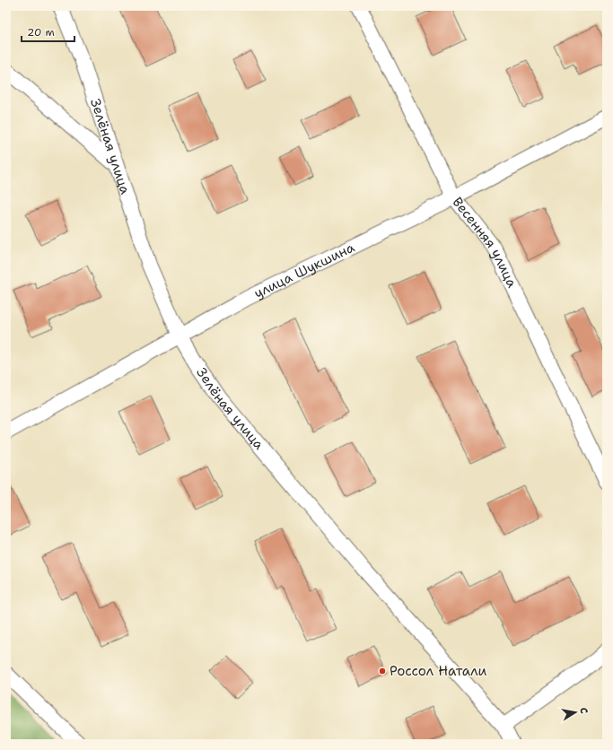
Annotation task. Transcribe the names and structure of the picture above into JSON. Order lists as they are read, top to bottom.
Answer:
{
  "streets": {
    "street": ["Зелёная улица", "Весенняя улица", "улица Шукшина"]
  },
  "crossings": [
    ["Зелёная улица", "улица Шукшина"],
    ["Весенняя улица", "улица Шукшина"]
  ],
  "places": ["Россол Натали"],
  "scale_bar": "20 m",
  "north": "right"
}
